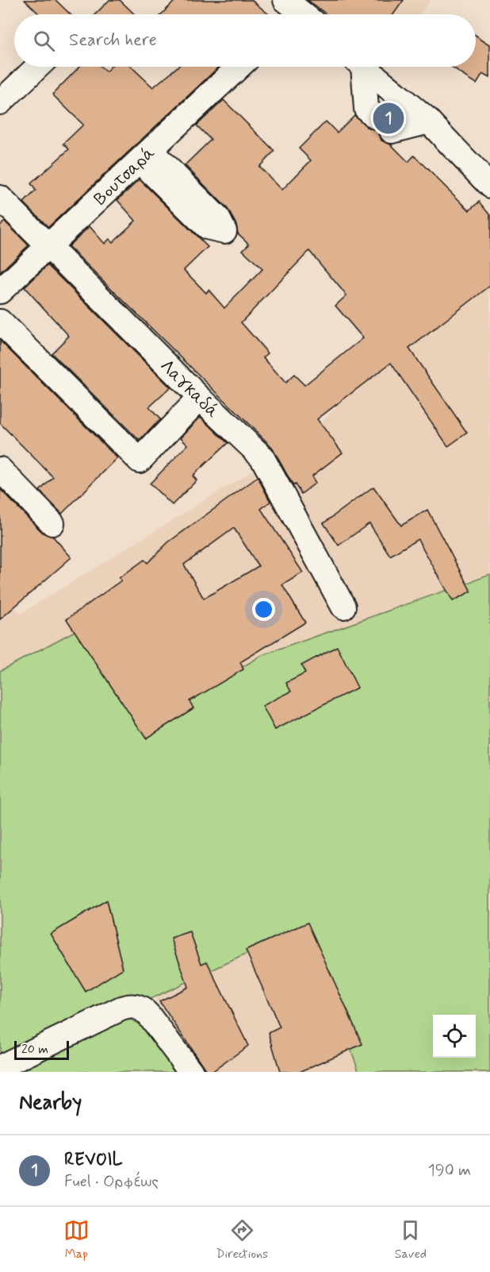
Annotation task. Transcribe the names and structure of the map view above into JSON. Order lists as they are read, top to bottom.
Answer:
{
  "streets": {
    "street": ["Βουτσαρά", "Λαγκαδά"]
  },
  "crossings": [
    ["Βουτσαρά", "Λαγκαδά"]
  ],
  "scale_bar": "20 m",
  "page": {
    "search": "Search here",
    "pins": "1",
    "scale": "20 m",
    "heading": "Nearby",
    "list": [
      {
        "mark": "1",
        "name": "REVOIL",
        "note": "Fuel · Ορφέως",
        "value": "190 m"
      }
    ],
    "nav": ["Map", "Directions", "Saved"]
  }
}
